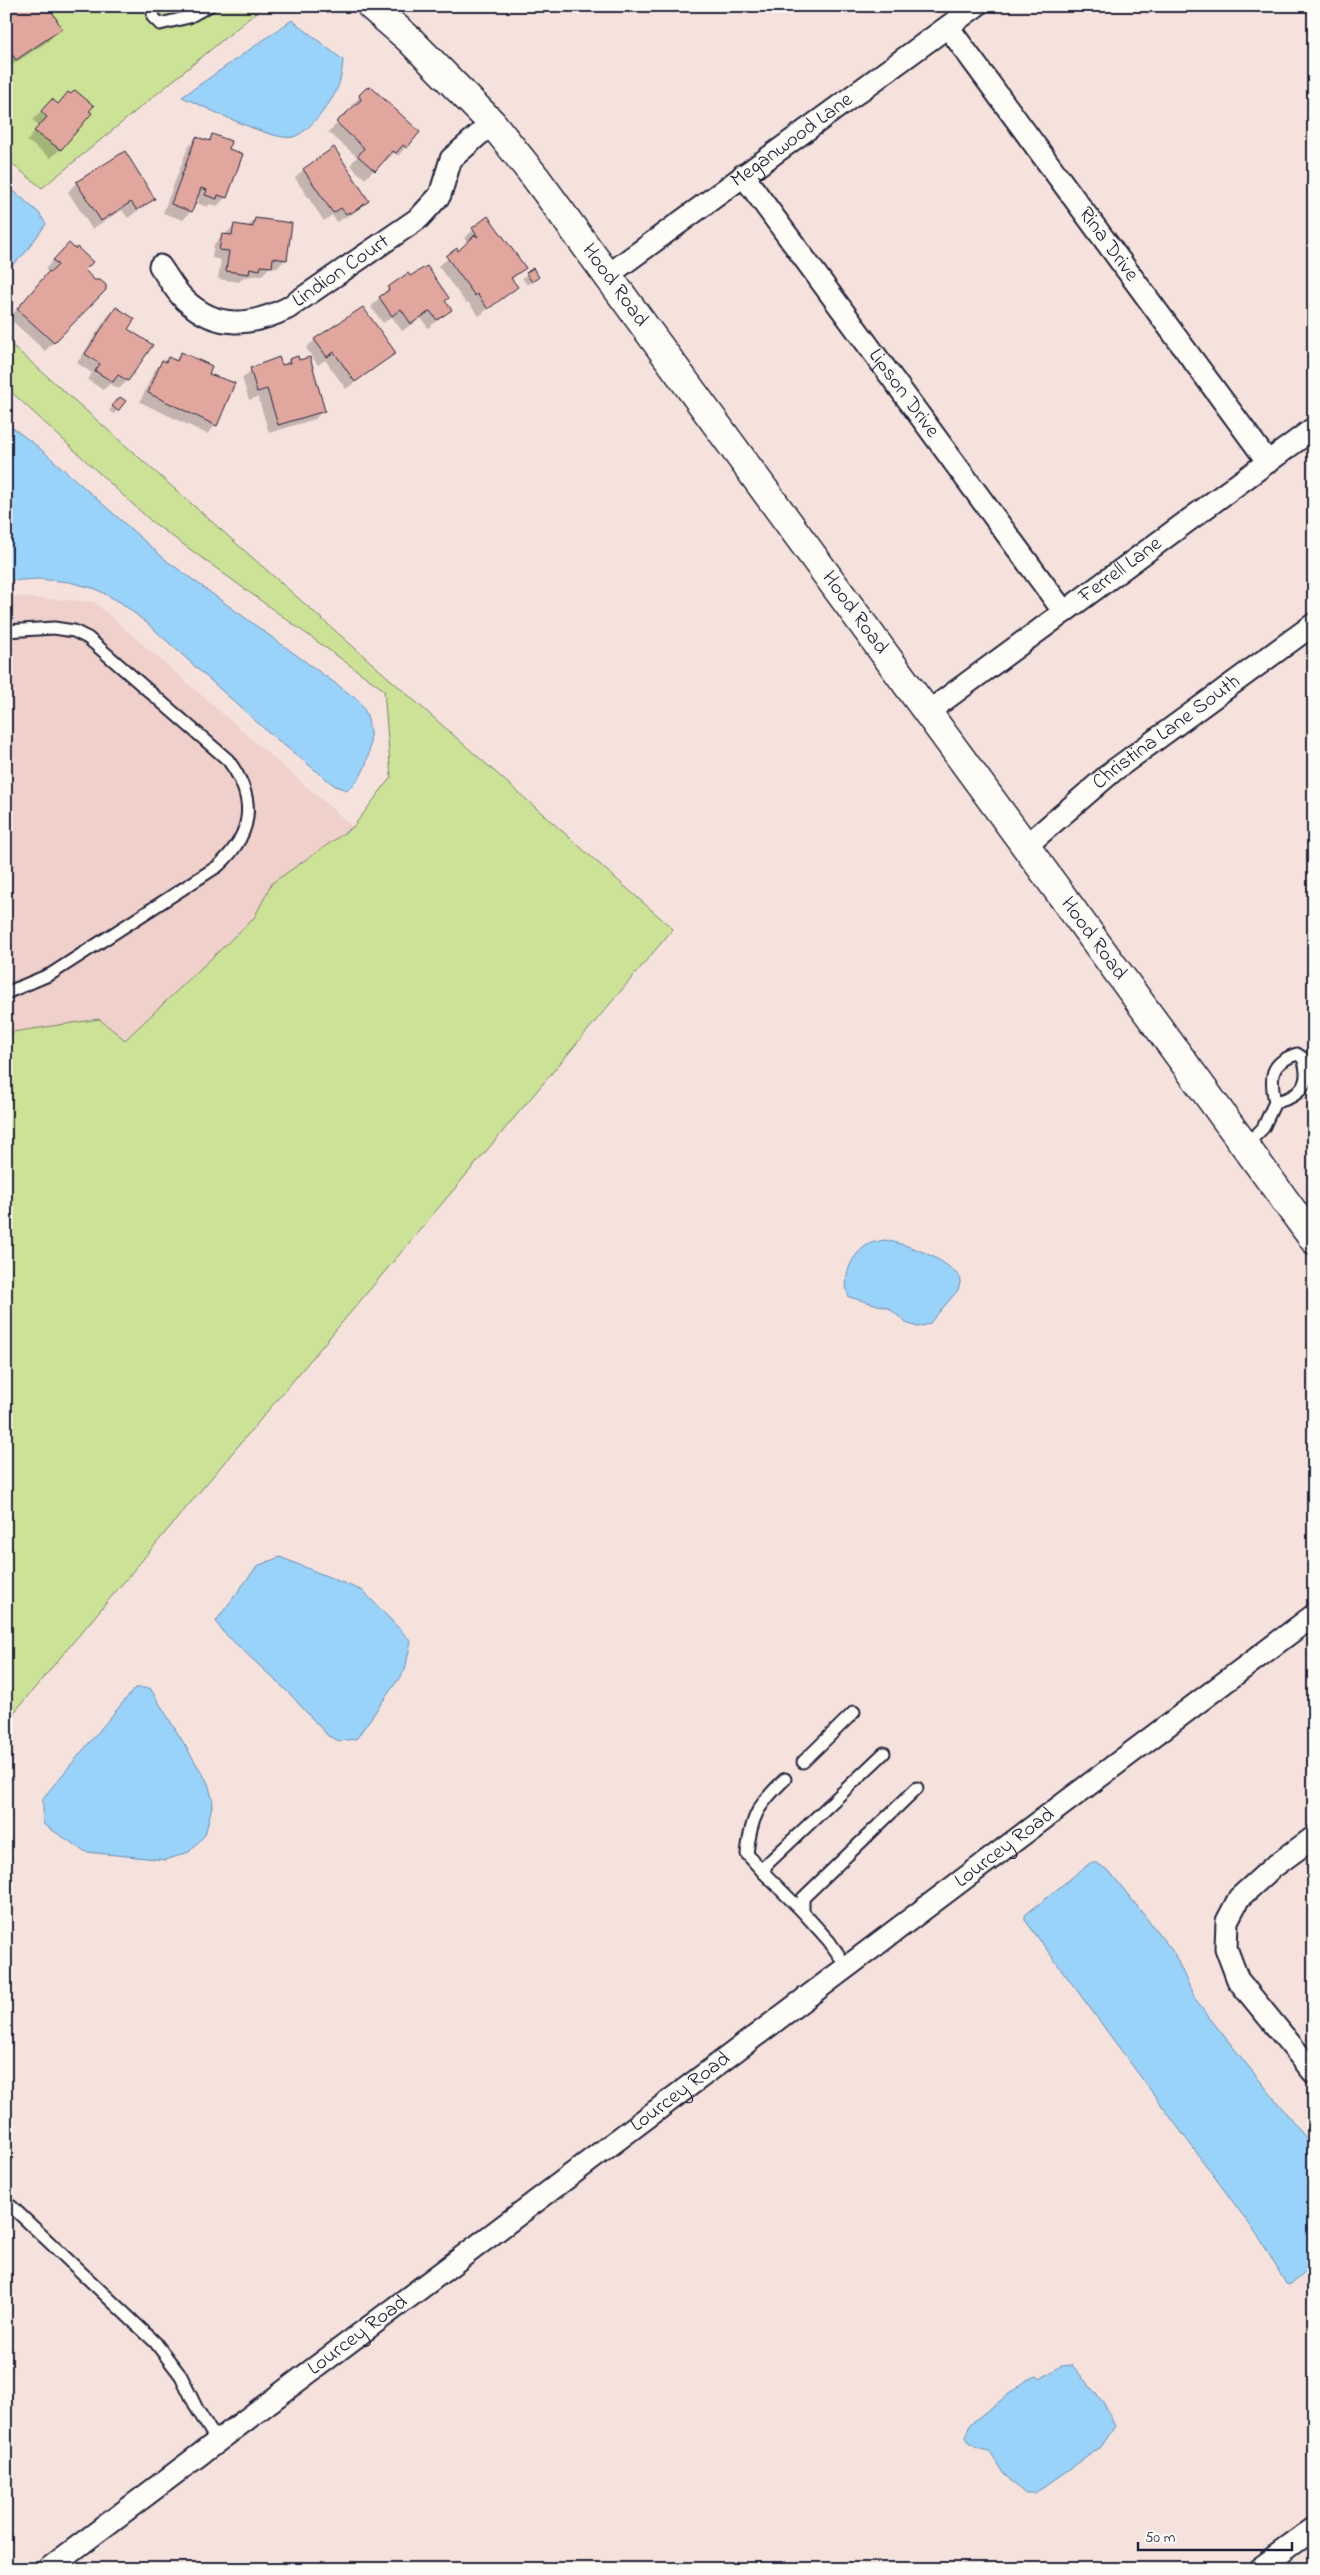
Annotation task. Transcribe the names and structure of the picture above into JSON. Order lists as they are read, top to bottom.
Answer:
{
  "streets": {
    "street": [
      "Meganwood Lane",
      "Rina Drive",
      "Lindion Court",
      "Hood Road",
      "Lipson Drive",
      "Ferrell Lane",
      "Christina Lane South",
      "Lourcey Road"
    ]
  },
  "crossings": [
    ["Meganwood Lane", "Rina Drive"],
    ["Meganwood Lane", "Hood Road"],
    ["Meganwood Lane", "Lipson Drive"],
    ["Rina Drive", "Ferrell Lane"],
    ["Lindion Court", "Hood Road"],
    ["Hood Road", "Ferrell Lane"],
    ["Hood Road", "Christina Lane South"],
    ["Lipson Drive", "Ferrell Lane"]
  ],
  "scale_bar": "50 m"
}
